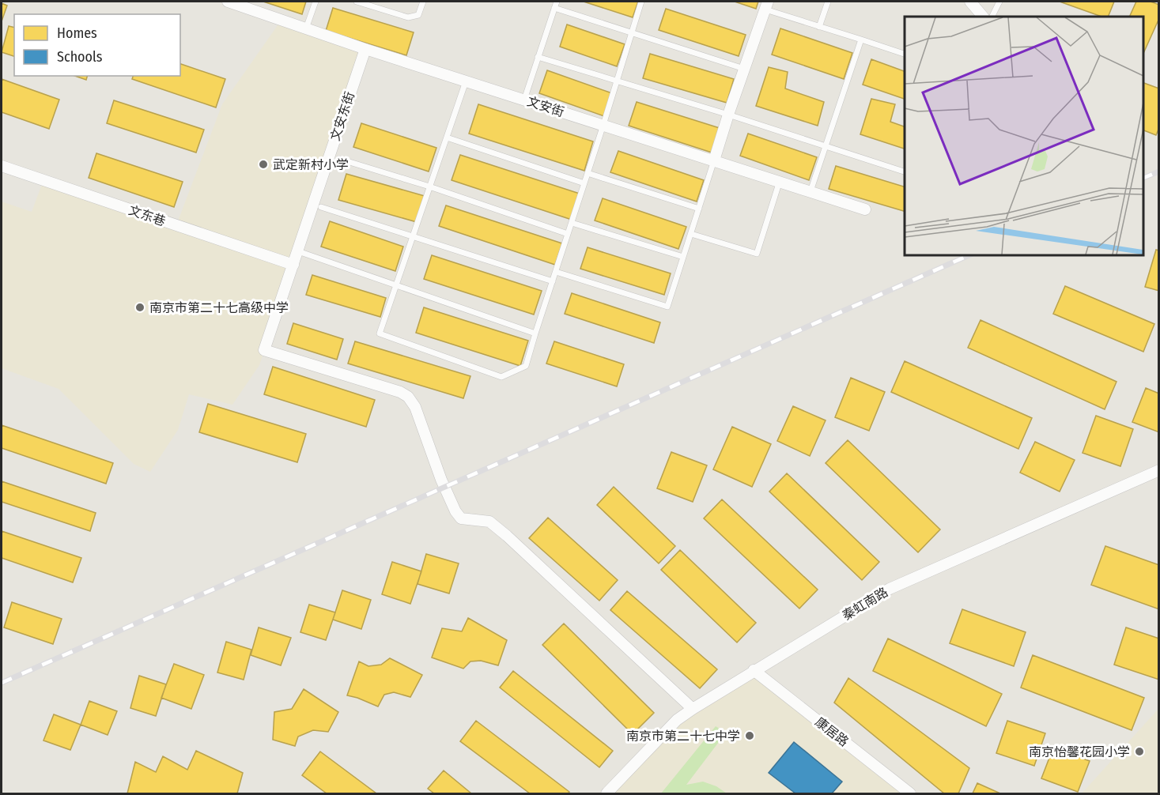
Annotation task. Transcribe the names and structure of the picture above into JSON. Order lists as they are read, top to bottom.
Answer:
{
  "streets": {
    "street": [
      "文安街",
      "文安东街",
      "文东巷",
      "秦虹南路",
      "康居路"
    ]
  },
  "crossings": [
    ["文安街", "文安东街"],
    ["文安东街", "文东巷"],
    ["文安东街", "秦虹南路"],
    ["秦虹南路", "康居路"]
  ],
  "places": [
    "武定新村小学",
    "南京市第二十七高级中学",
    "南京市第二十七中学",
    "南京怡馨花园小学"
  ],
  "legend": ["Homes", "Schools"]
}
